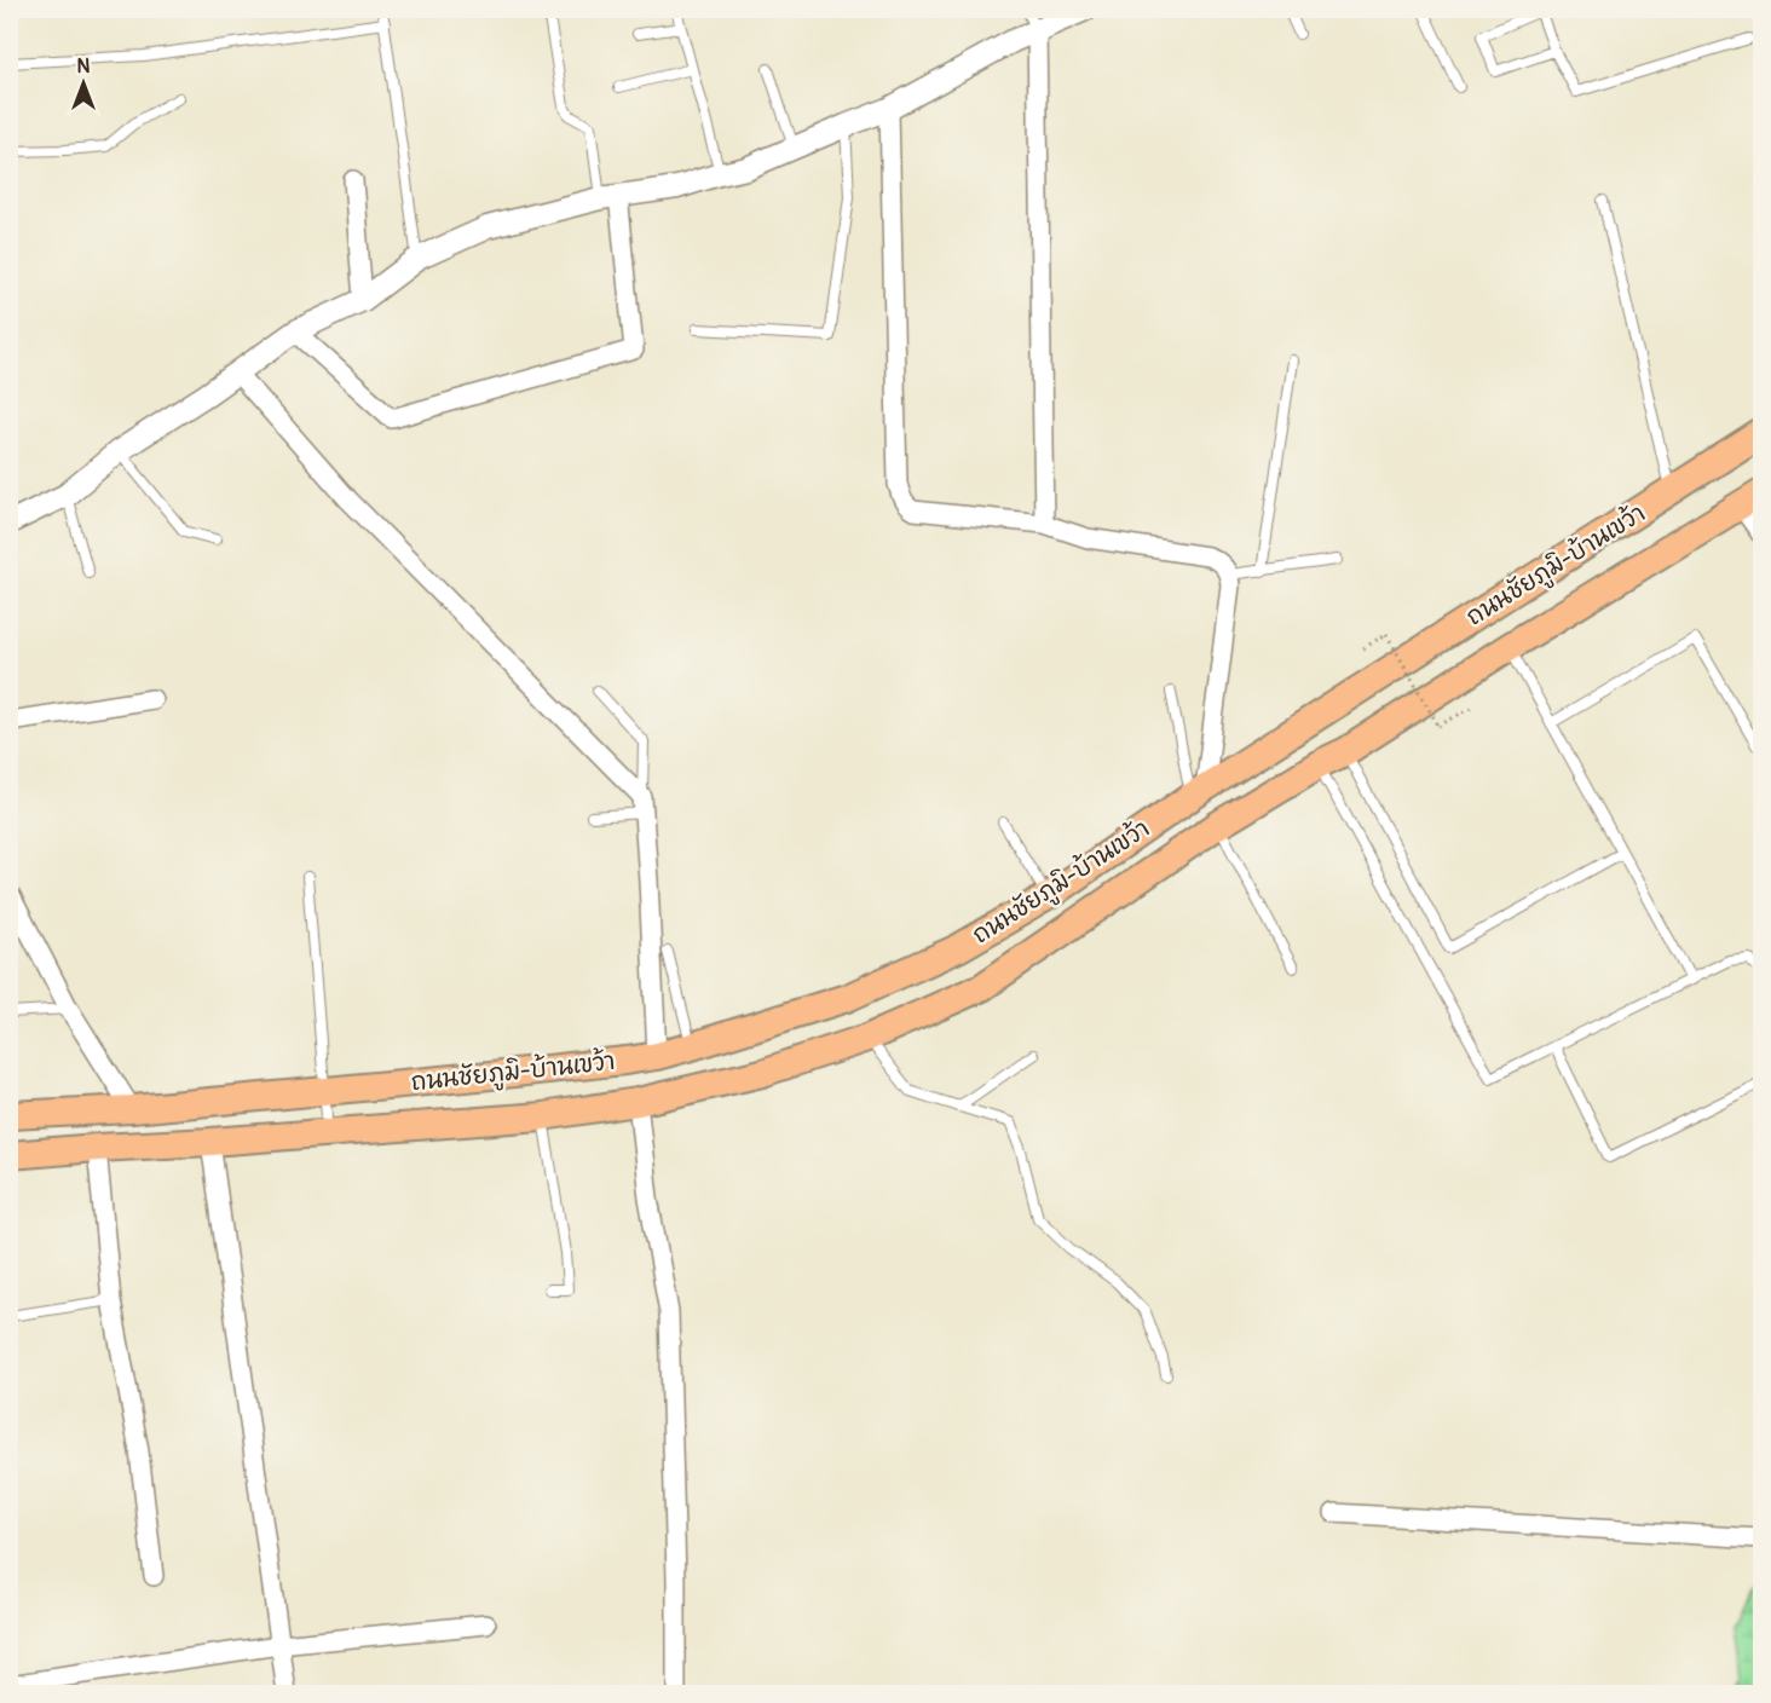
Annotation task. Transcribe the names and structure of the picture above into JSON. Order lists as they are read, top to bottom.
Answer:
{
  "streets": {
    "main road": ["ถนนชัยภูมิ-บ้านเขว้า"]
  },
  "north": "top"
}
